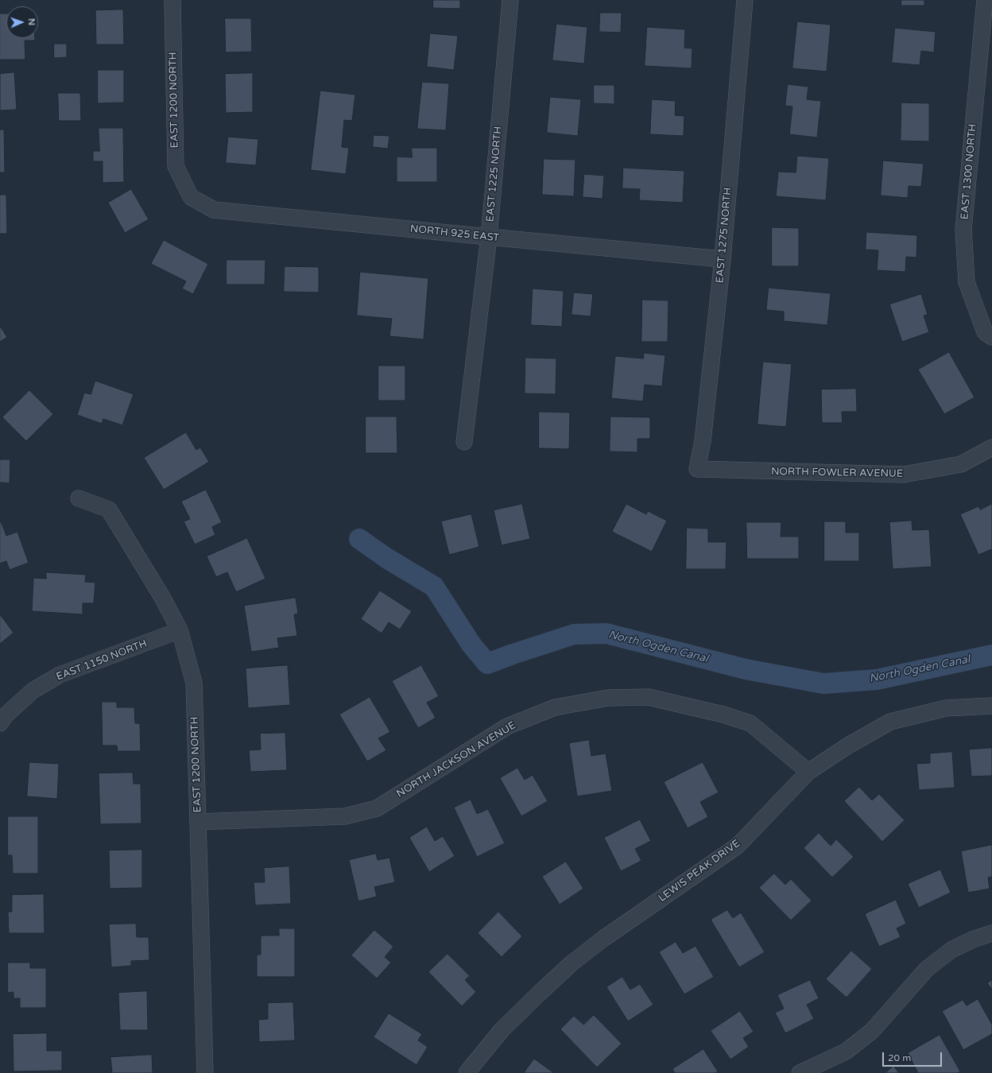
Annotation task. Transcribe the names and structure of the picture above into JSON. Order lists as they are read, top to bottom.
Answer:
{
  "streets": {
    "street": [
      "EAST 1200 NORTH",
      "EAST 1300 NORTH",
      "EAST 1225 NORTH",
      "NORTH 925 EAST",
      "EAST 1275 NORTH",
      "NORTH FOWLER AVENUE",
      "EAST 1150 NORTH",
      "NORTH JACKSON AVENUE",
      "LEWIS PEAK DRIVE"
    ]
  },
  "crossings": [
    ["EAST 1200 NORTH", "NORTH 925 EAST"],
    ["EAST 1200 NORTH", "EAST 1150 NORTH"],
    ["EAST 1200 NORTH", "NORTH JACKSON AVENUE"],
    ["EAST 1225 NORTH", "NORTH 925 EAST"],
    ["NORTH 925 EAST", "EAST 1275 NORTH"],
    ["EAST 1275 NORTH", "NORTH FOWLER AVENUE"],
    ["NORTH JACKSON AVENUE", "LEWIS PEAK DRIVE"]
  ],
  "water": ["North Ogden Canal"],
  "scale_bar": "20 m",
  "north": "right"
}
